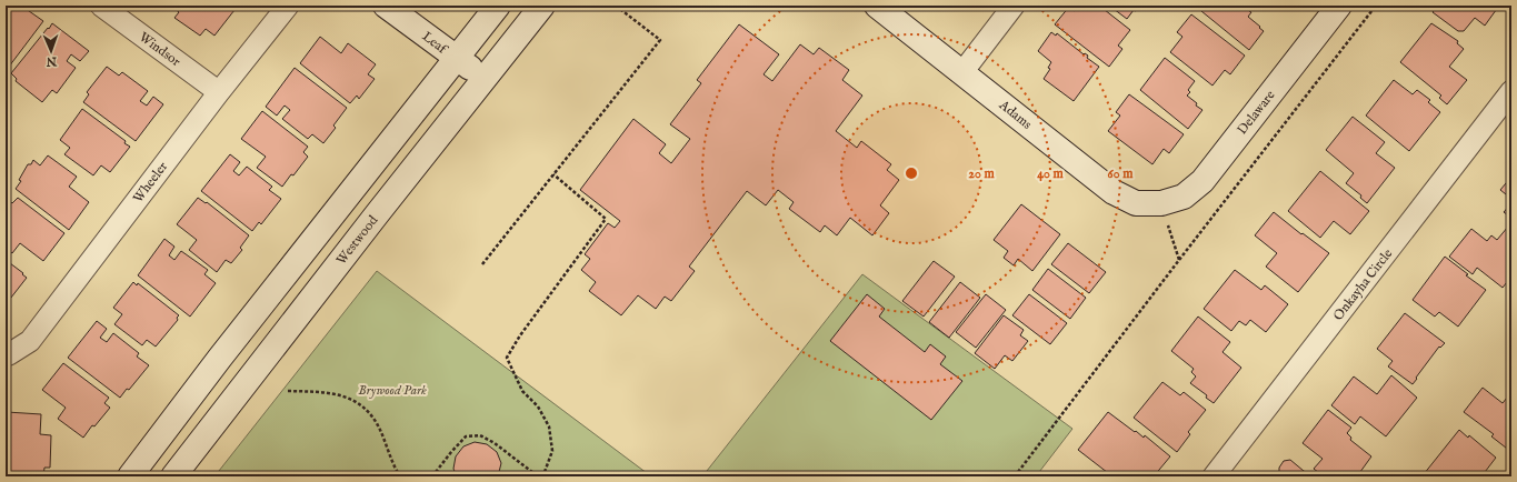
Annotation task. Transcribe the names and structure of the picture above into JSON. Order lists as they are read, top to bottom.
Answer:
{
  "streets": {
    "street": [
      "Leaf",
      "Windsor",
      "Delaware",
      "Adams",
      "Wheeler",
      "Westwood",
      "Onkayha Circle"
    ]
  },
  "crossings": [
    ["Leaf", "Westwood"],
    ["Windsor", "Wheeler"],
    ["Delaware", "Adams"]
  ],
  "parks": ["Brywood Park"],
  "north": "bottom",
  "rings": ["20 m", "40 m", "60 m"]
}
